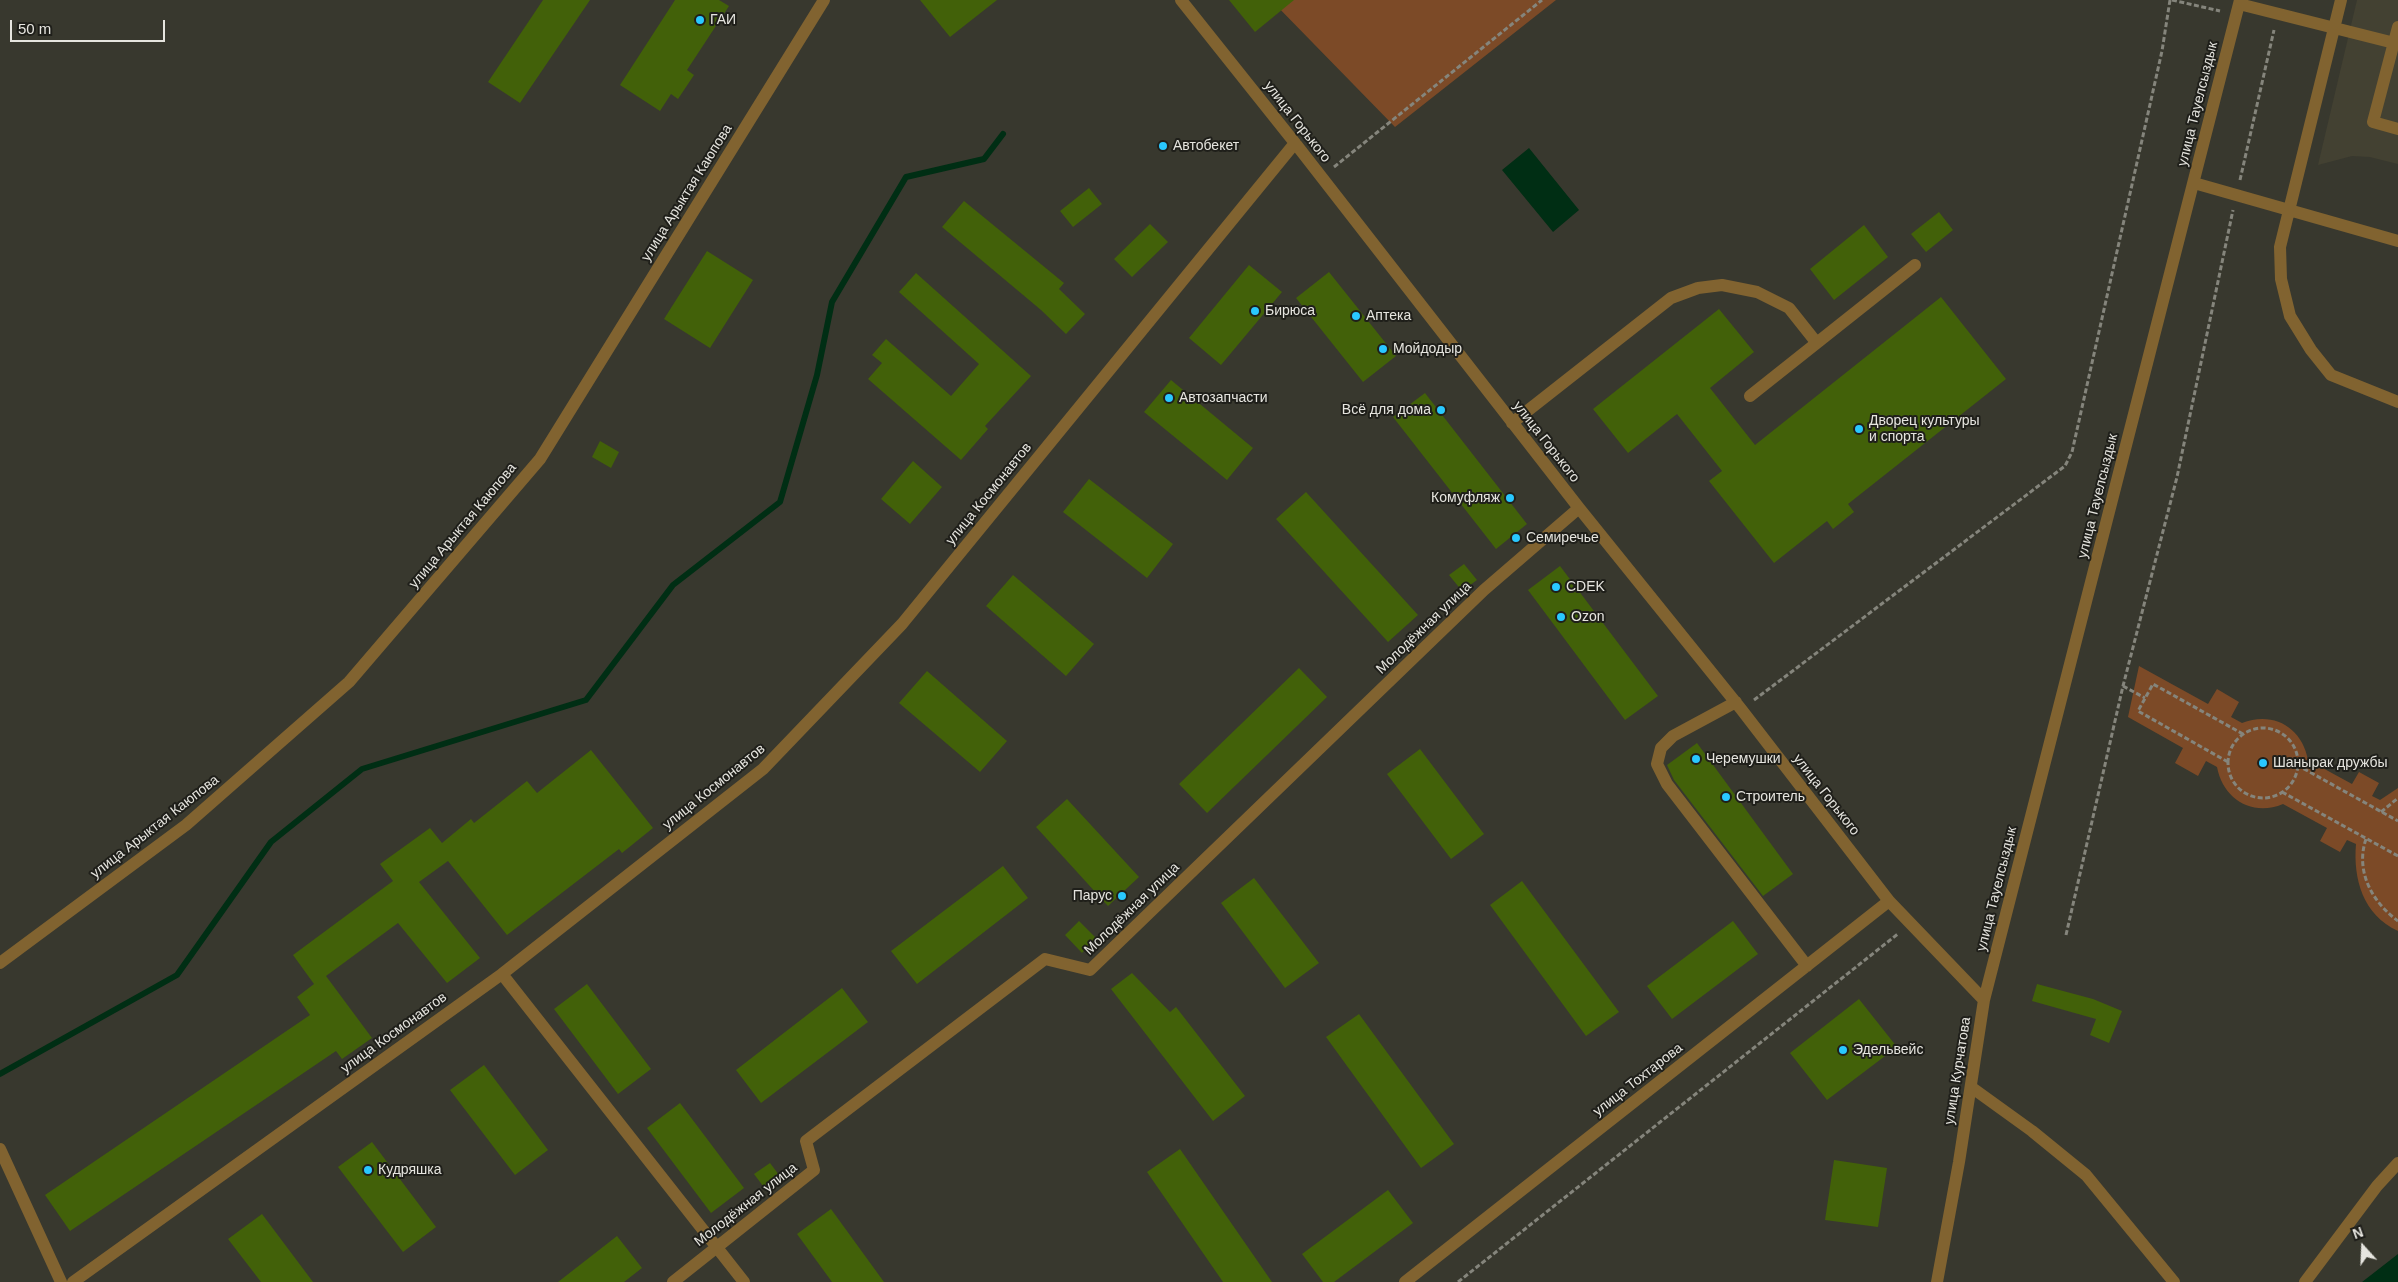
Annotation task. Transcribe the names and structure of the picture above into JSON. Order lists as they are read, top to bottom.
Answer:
{
  "streets": {
    "street": [
      "улица Тауелсыздык",
      "улица Горького",
      "улица Арыктая Каюпова",
      "улица Космонавтов",
      "Молодёжная улица",
      "улица Курчатова",
      "улица Тохтарова"
    ]
  },
  "crossings": [
    ["улица Тауелсыздык", "улица Курчатова"],
    ["улица Горького", "улица Космонавтов"],
    ["улица Горького", "Молодёжная улица"],
    ["улица Горького", "улица Тохтарова"]
  ],
  "places": [
    "ГАИ",
    "Автобекет",
    "Бирюса",
    "Аптека",
    "Мойдодыр",
    "Автозапчасти",
    "Всё для дома",
    "Дворец культуры и спорта",
    "Комуфляж",
    "Семиречье",
    "CDEK",
    "Ozon",
    "Черемушки",
    "Шанырак дружбы",
    "Строитель",
    "Парус",
    "Эдельвейс",
    "Кудряшка"
  ],
  "scale_bar": "50 m",
  "north": "top"
}
